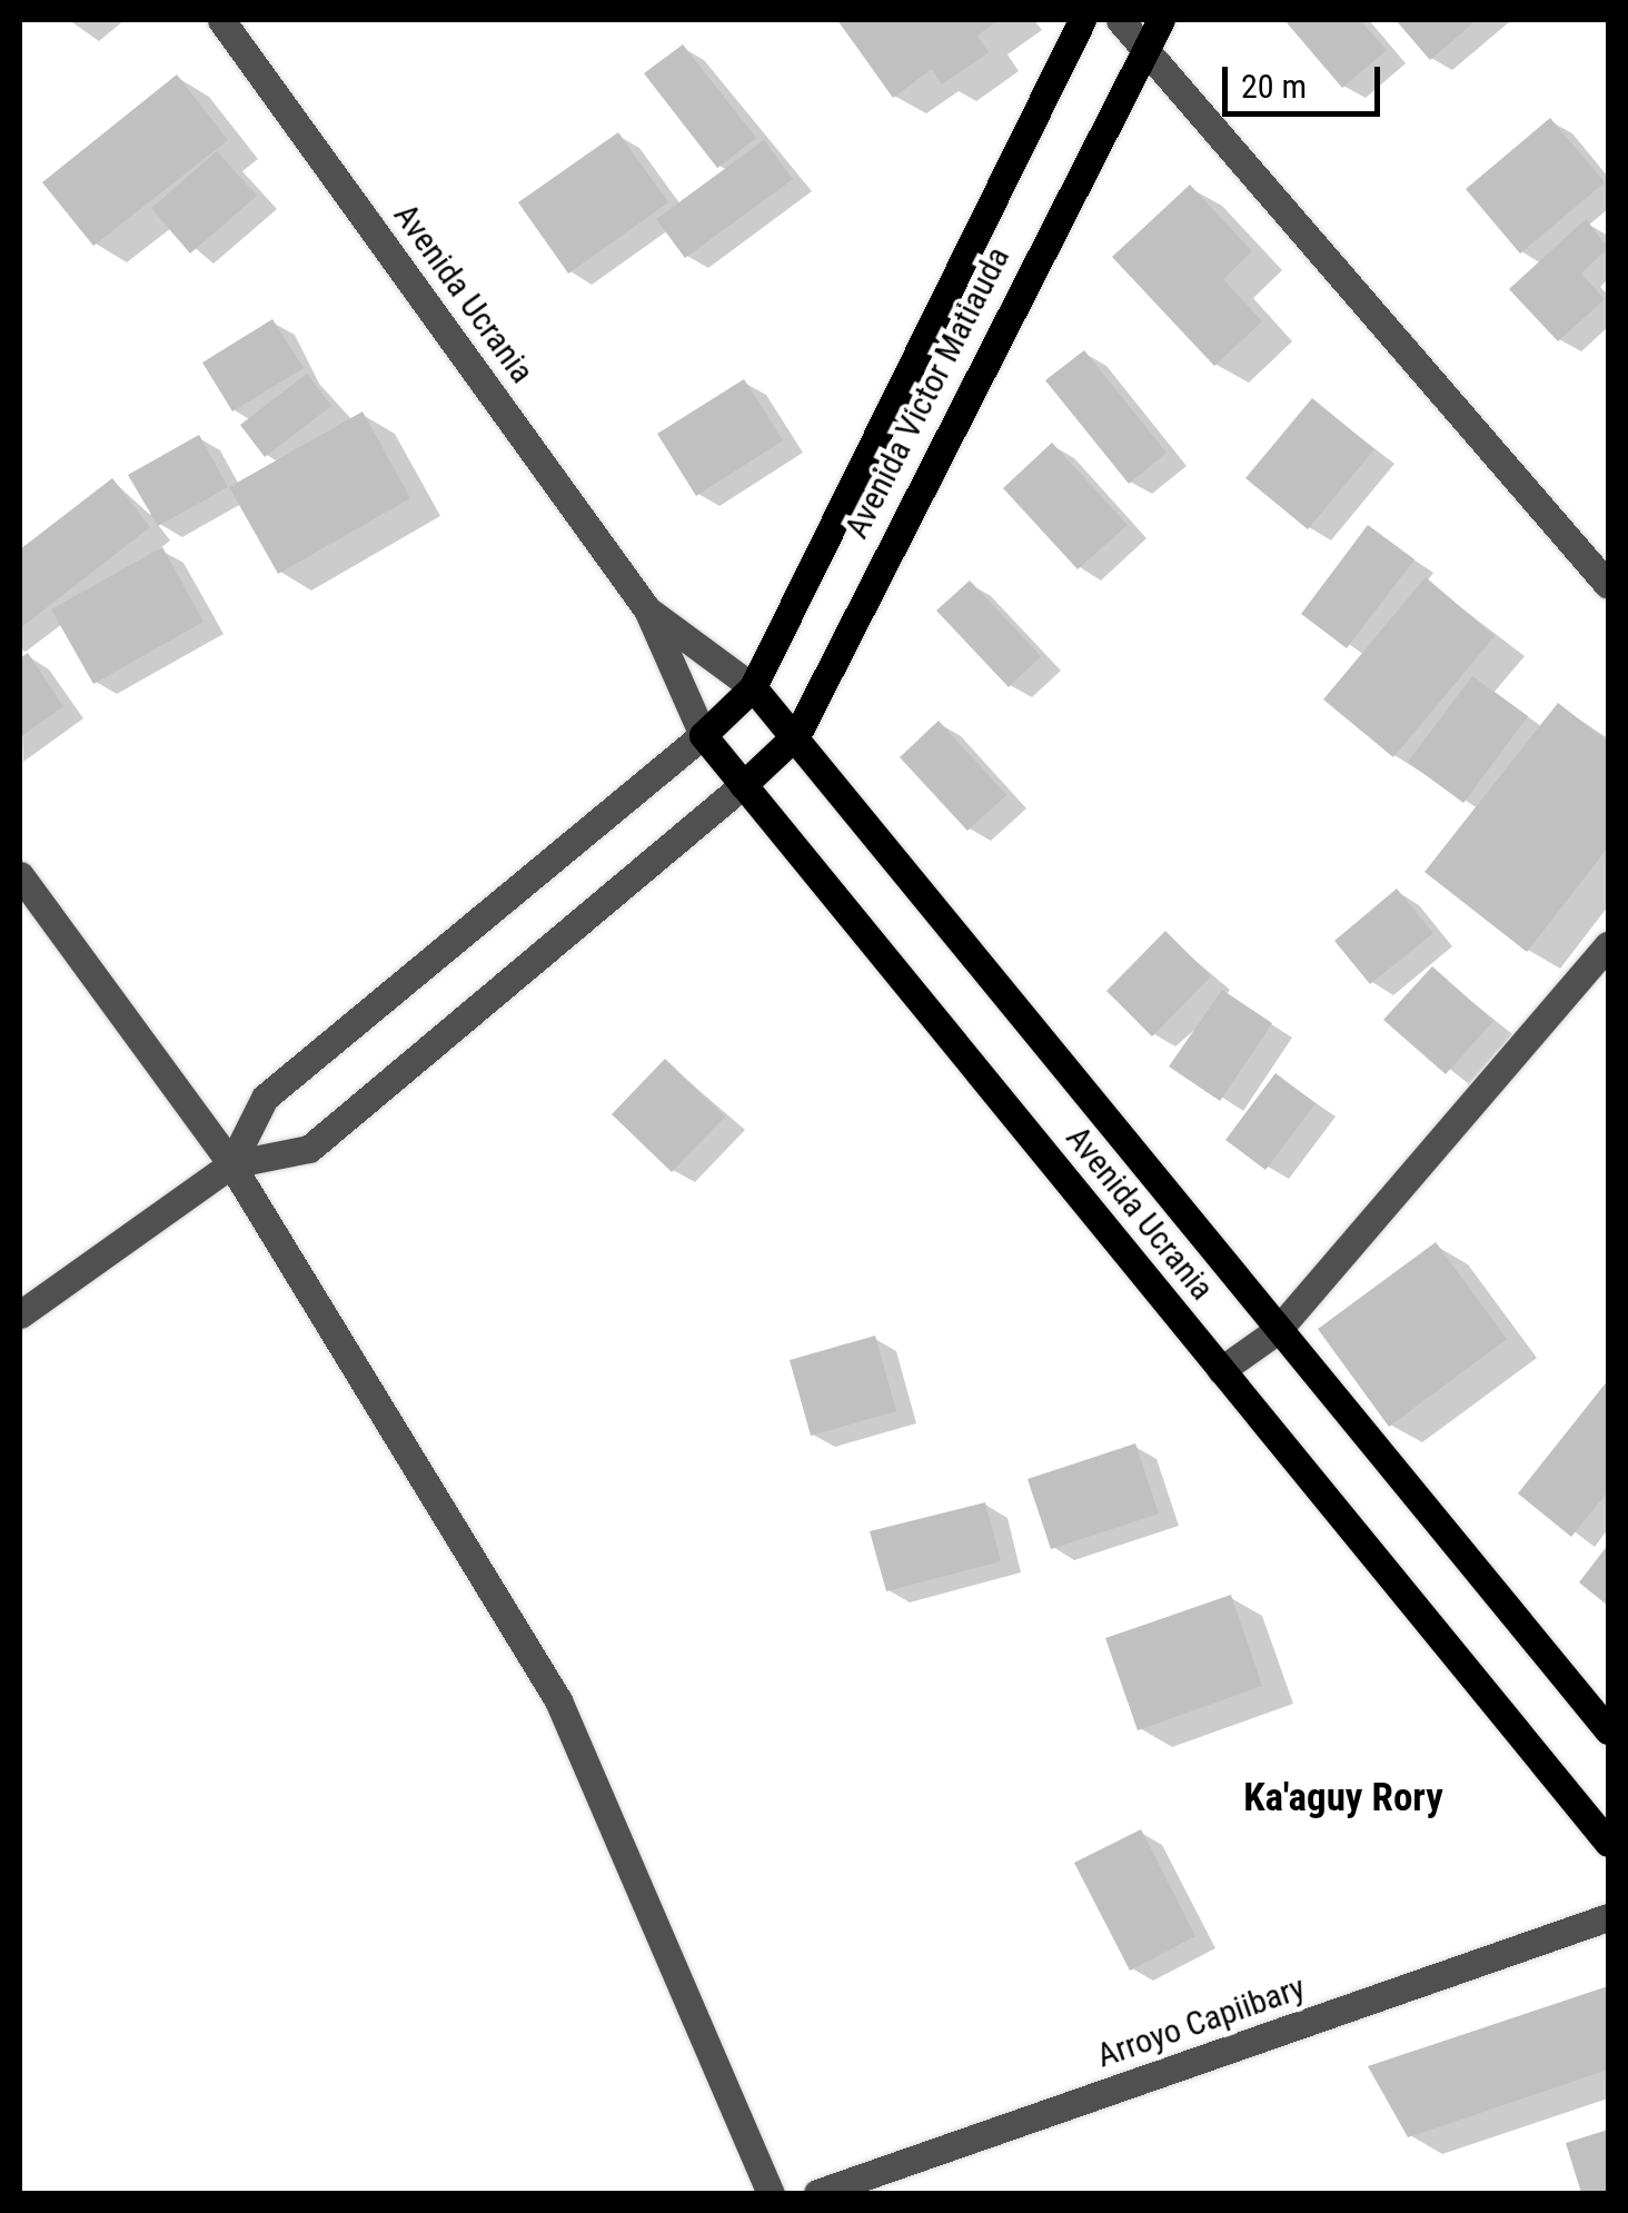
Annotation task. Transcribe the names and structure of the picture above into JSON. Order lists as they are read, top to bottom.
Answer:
{
  "streets": {
    "main road": ["Avenida Ucrania", "Avenida Victor Matiauda"],
    "street": ["Arroyo Capiibary"]
  },
  "crossings": [
    ["Avenida Ucrania", "Avenida Victor Matiauda"]
  ],
  "districts": ["Ka'aguy Rory"],
  "scale_bar": "20 m"
}
